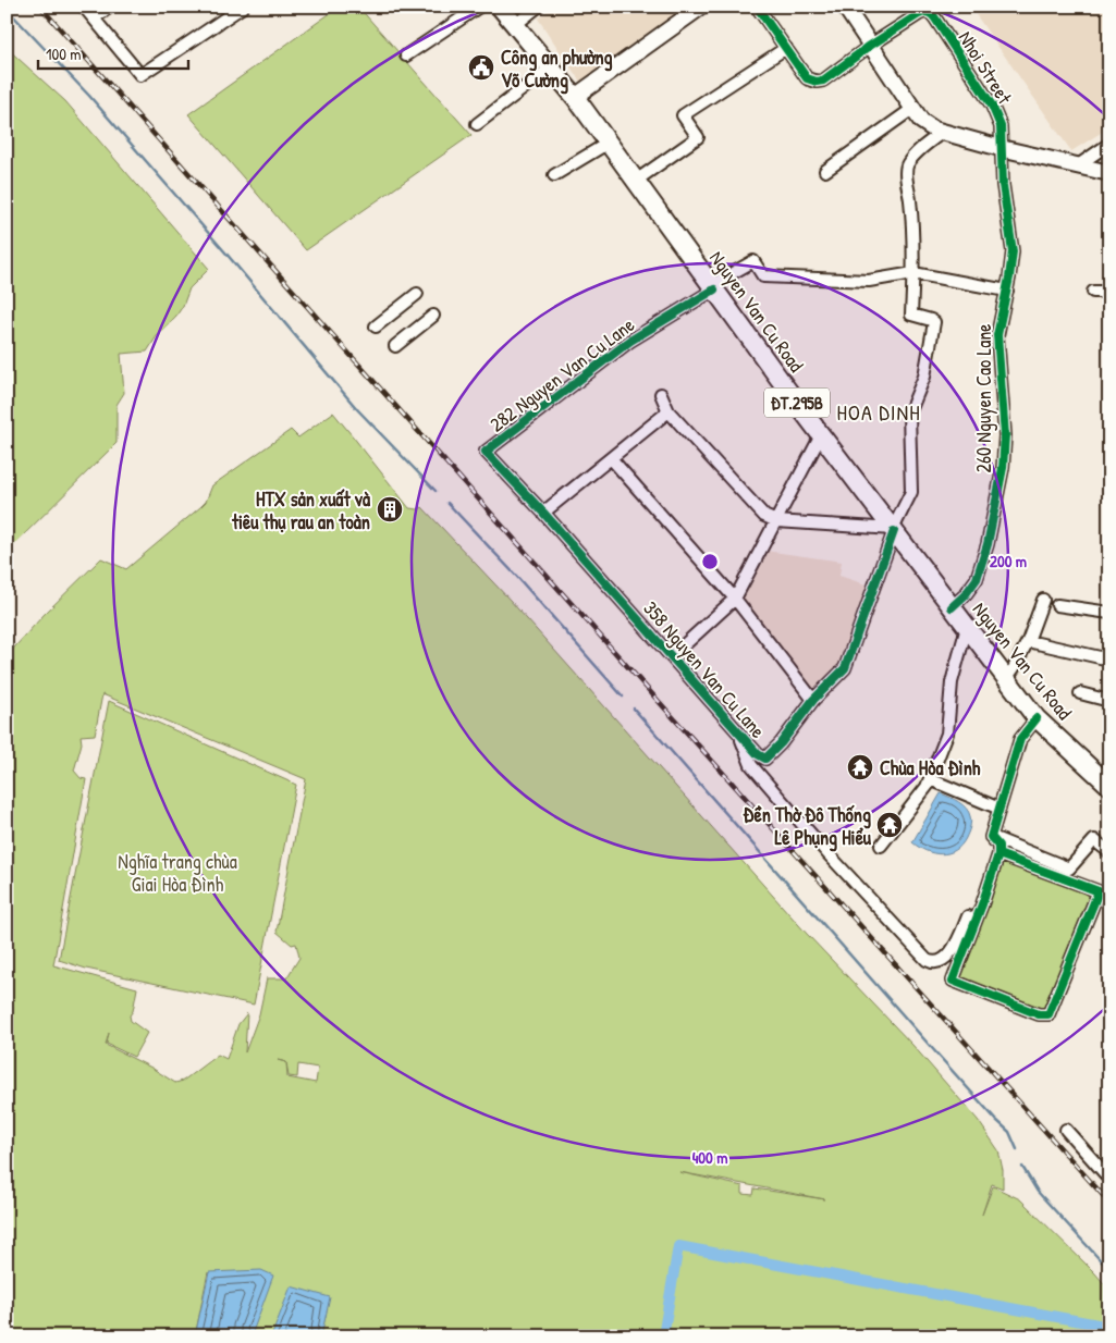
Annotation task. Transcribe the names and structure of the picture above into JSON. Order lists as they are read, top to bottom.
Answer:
{
  "streets": {
    "main road": ["Nguyen Van Cu Road", "ĐT.295B"],
    "street": [
      "Nhoi Street",
      "282 Nguyen Van Cu Lane",
      "260 Nguyen Cao Lane",
      "358 Nguyen Van Cu Lane"
    ]
  },
  "crossings": [
    ["Nhoi Street", "260 Nguyen Cao Lane"],
    ["Nguyen Van Cu Road", "282 Nguyen Van Cu Lane"],
    ["Nguyen Van Cu Road", "260 Nguyen Cao Lane"],
    ["Nguyen Van Cu Road", "358 Nguyen Van Cu Lane"],
    ["282 Nguyen Van Cu Lane", "358 Nguyen Van Cu Lane"]
  ],
  "districts": ["HOA DINH"],
  "parks": ["Nghĩa trang chùa Giai Hòa Đình"],
  "places": {
    "public building": ["Công an phường Võ Cường"],
    "building": ["HTX sản xuất và tiêu thụ rau an toàn"],
    "temple": ["Chùa Hòa Đình", "Đền Thờ Đô Thống Lê Phụng Hiểu"]
  },
  "scale_bar": "100 m",
  "rings": ["200 m", "400 m"]
}
